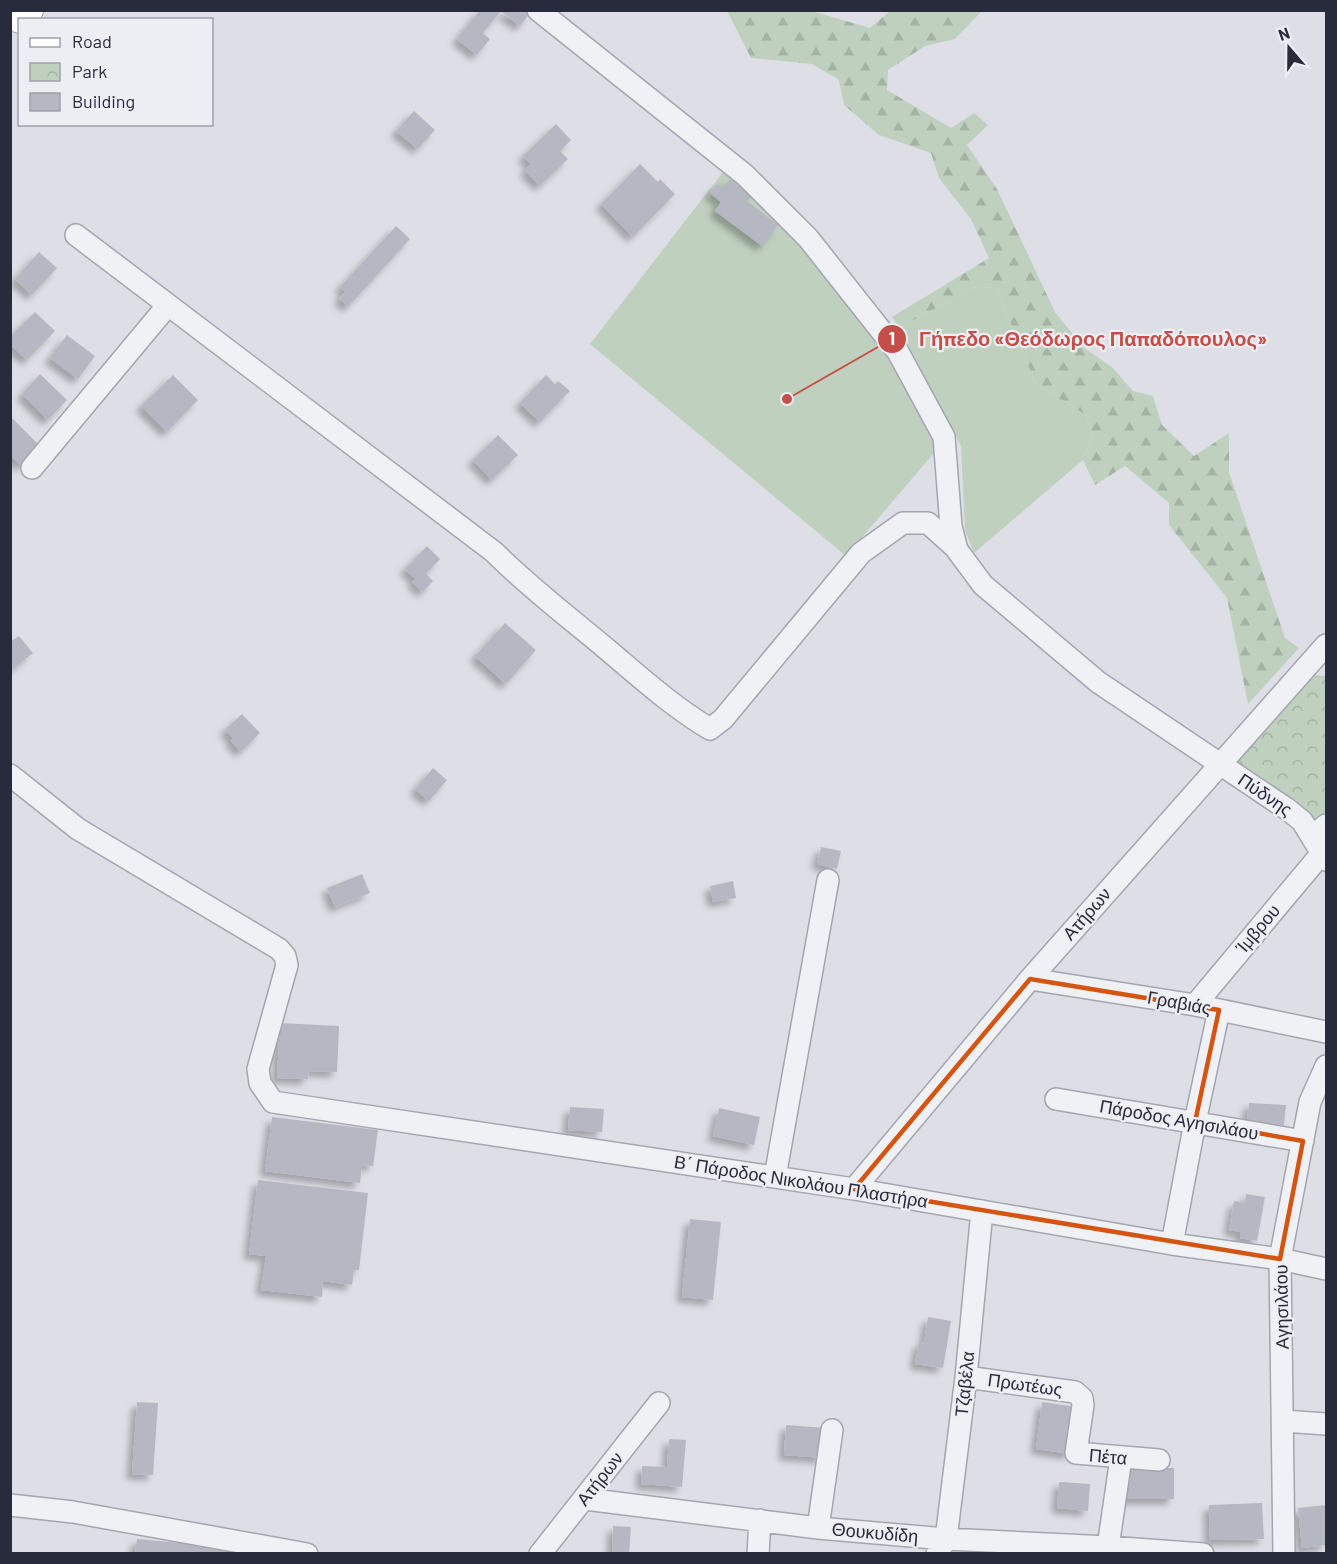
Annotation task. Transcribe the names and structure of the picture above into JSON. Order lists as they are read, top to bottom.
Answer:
{
  "streets": {
    "street": [
      "Πύδνης",
      "Ατήρων",
      "Ίμβρου",
      "Γραβιάς",
      "Πάροδος Αγησιλάου",
      "Β΄ Πάροδος Νικολάου Πλαστήρα",
      "Αγησιλάου",
      "Τζαβέλα",
      "Πρωτέως",
      "Πέτα",
      "Θουκυδίδη"
    ]
  },
  "crossings": [
    ["Πύδνης", "Ατήρων"],
    ["Πύδνης", "Ίμβρου"],
    ["Ατήρων", "Γραβιάς"],
    ["Ατήρων", "Β΄ Πάροδος Νικολάου Πλαστήρα"],
    ["Ατήρων", "Θουκυδίδη"],
    ["Ίμβρου", "Γραβιάς"],
    ["Πάροδος Αγησιλάου", "Αγησιλάου"],
    ["Β΄ Πάροδος Νικολάου Πλαστήρα", "Αγησιλάου"],
    ["Β΄ Πάροδος Νικολάου Πλαστήρα", "Τζαβέλα"],
    ["Τζαβέλα", "Πρωτέως"],
    ["Τζαβέλα", "Θουκυδίδη"],
    ["Πρωτέως", "Πέτα"]
  ],
  "places": ["Γήπεδο «Θεόδωρος Παπαδόπουλος»"],
  "legend": ["Road", "Park", "Building"],
  "north": "top"
}
